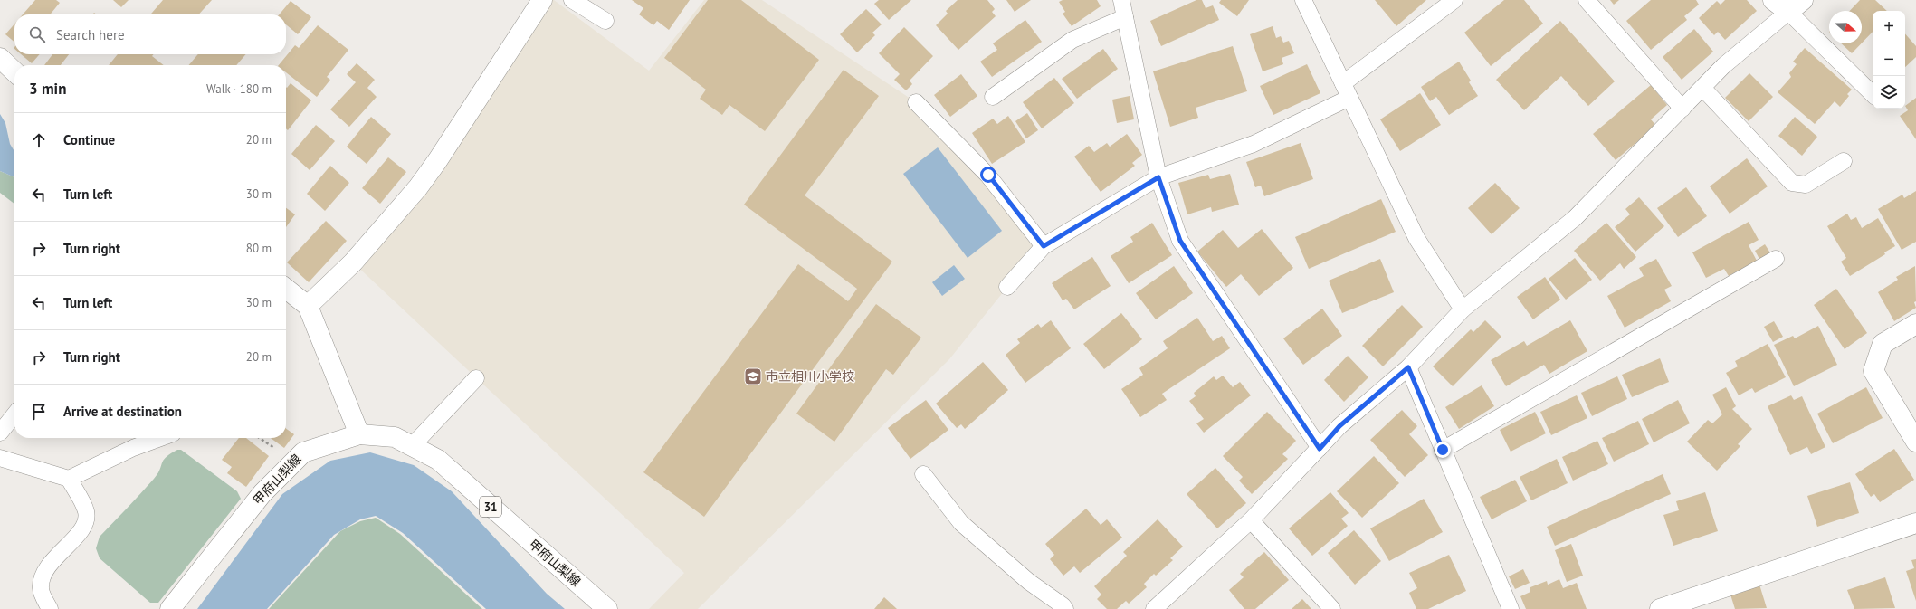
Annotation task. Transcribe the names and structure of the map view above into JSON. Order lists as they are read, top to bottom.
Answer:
{
  "streets": {
    "street": ["甲府山梨線", "31"]
  },
  "places": {
    "school or university": ["市立相川小学校"]
  },
  "north": "right",
  "page": {
    "map_buttons": ["+", "−"],
    "search": "Search here",
    "heading": ["3 min", "Walk · 180 m"],
    "list": [
      ["Continue", "20 m"],
      ["Turn left", "30 m"],
      ["Turn right", "80 m"],
      ["Turn left", "30 m"],
      ["Turn right", "20 m"],
      "Arrive at destination"
    ]
  }
}
